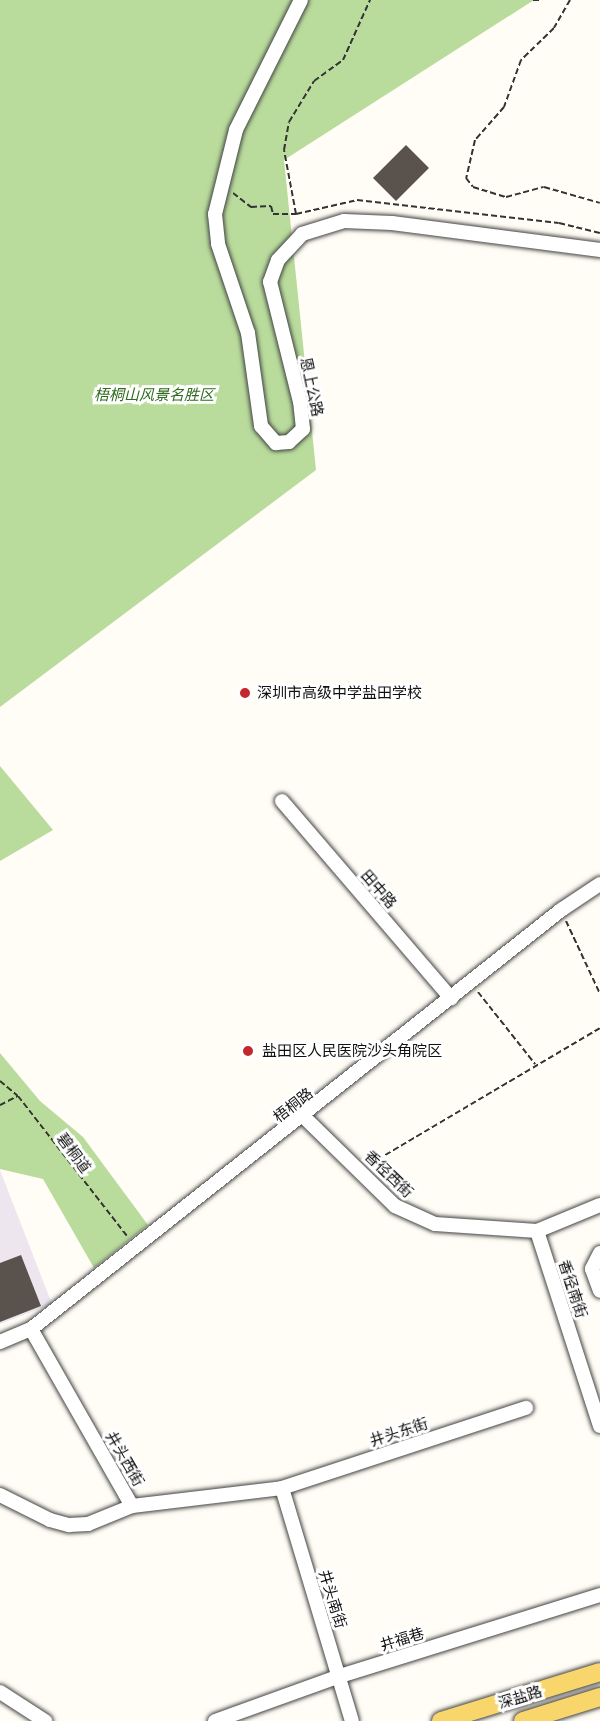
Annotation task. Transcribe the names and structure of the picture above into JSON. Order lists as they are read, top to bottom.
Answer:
{
  "streets": {
    "main road": ["深盐路"],
    "street": [
      "恩上公路",
      "田中路",
      "梧桐路",
      "香径西街",
      "香径南街",
      "井头东街",
      "井头西街",
      "井头南街",
      "井福巷"
    ],
    "path": ["碧桐道"]
  },
  "crossings": [
    ["田中路", "梧桐路"],
    ["梧桐路", "香径西街"],
    ["梧桐路", "井头西街"],
    ["香径西街", "香径南街"],
    ["井头东街", "井头西街"],
    ["井头东街", "井头南街"],
    ["井头西街", "井头南街"],
    ["井头南街", "井福巷"]
  ],
  "parks": ["梧桐山风景名胜区"],
  "places": ["深圳市高级中学盐田学校", "盐田区人民医院沙头角院区"]
}
